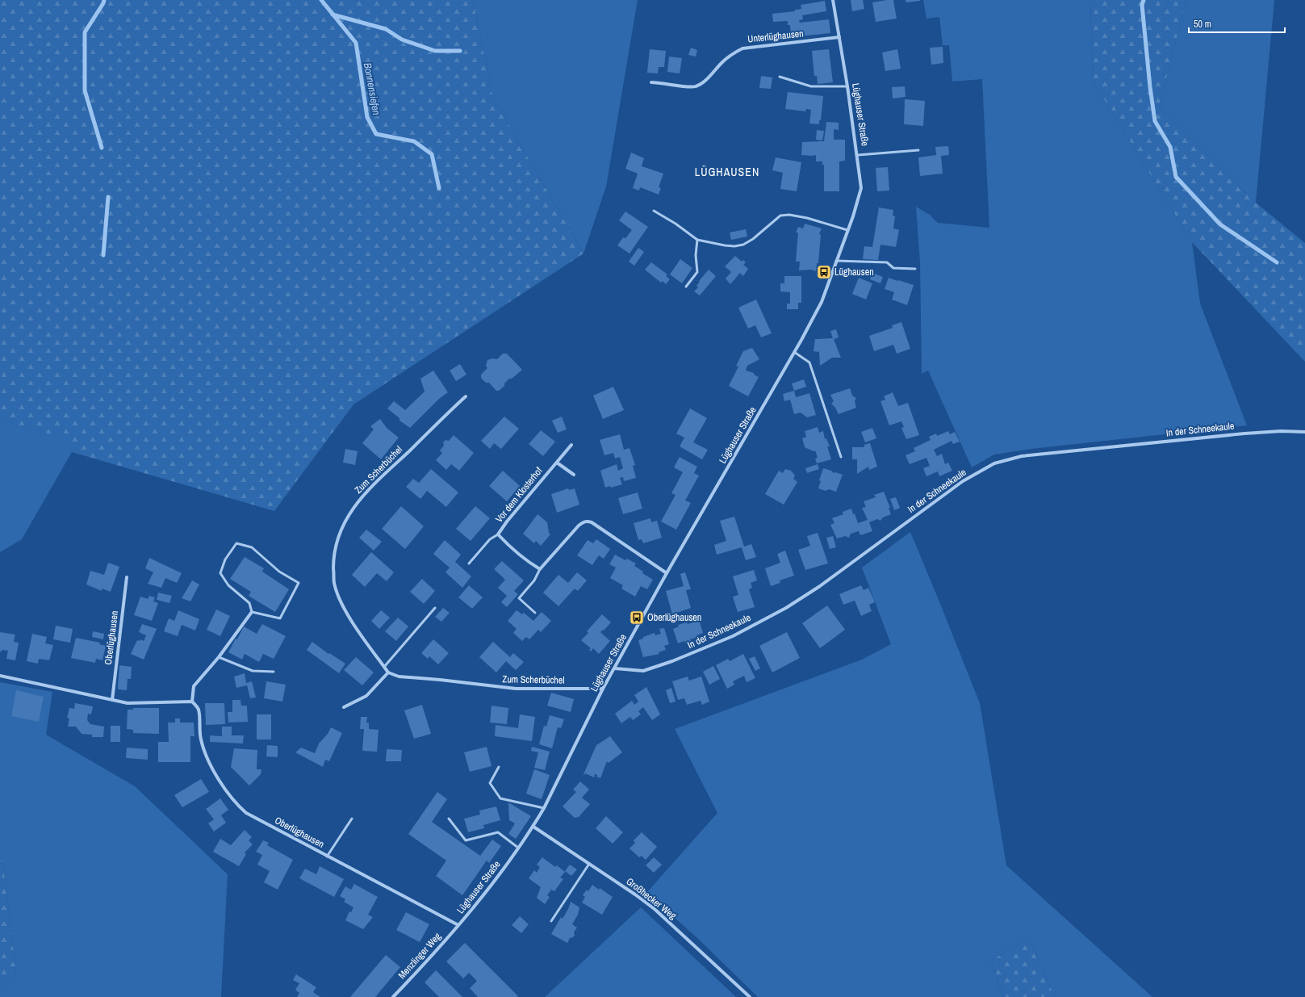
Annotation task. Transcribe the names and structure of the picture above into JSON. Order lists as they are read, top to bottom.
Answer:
{
  "streets": {
    "street": [
      "Unterlüghausen",
      "Lüghauser Straße",
      "In der Schneekaule",
      "Zum Scherbüchel",
      "Vor dem Klosterhof",
      "Oberlüghausen",
      "Großhecker Weg",
      "Menzlinger Weg"
    ]
  },
  "crossings": [
    ["Unterlüghausen", "Lüghauser Straße"],
    ["Lüghauser Straße", "In der Schneekaule"],
    ["Lüghauser Straße", "Zum Scherbüchel"],
    ["Lüghauser Straße", "Oberlüghausen"],
    ["Lüghauser Straße", "Großhecker Weg"],
    ["Lüghauser Straße", "Menzlinger Weg"],
    ["Oberlüghausen", "Menzlinger Weg"]
  ],
  "districts": ["LÜGHAUSEN"],
  "water": ["Bonnensiefen"],
  "places": {
    "bus stop": ["Lüghausen", "Oberlüghausen"]
  },
  "scale_bar": "50 m"
}
